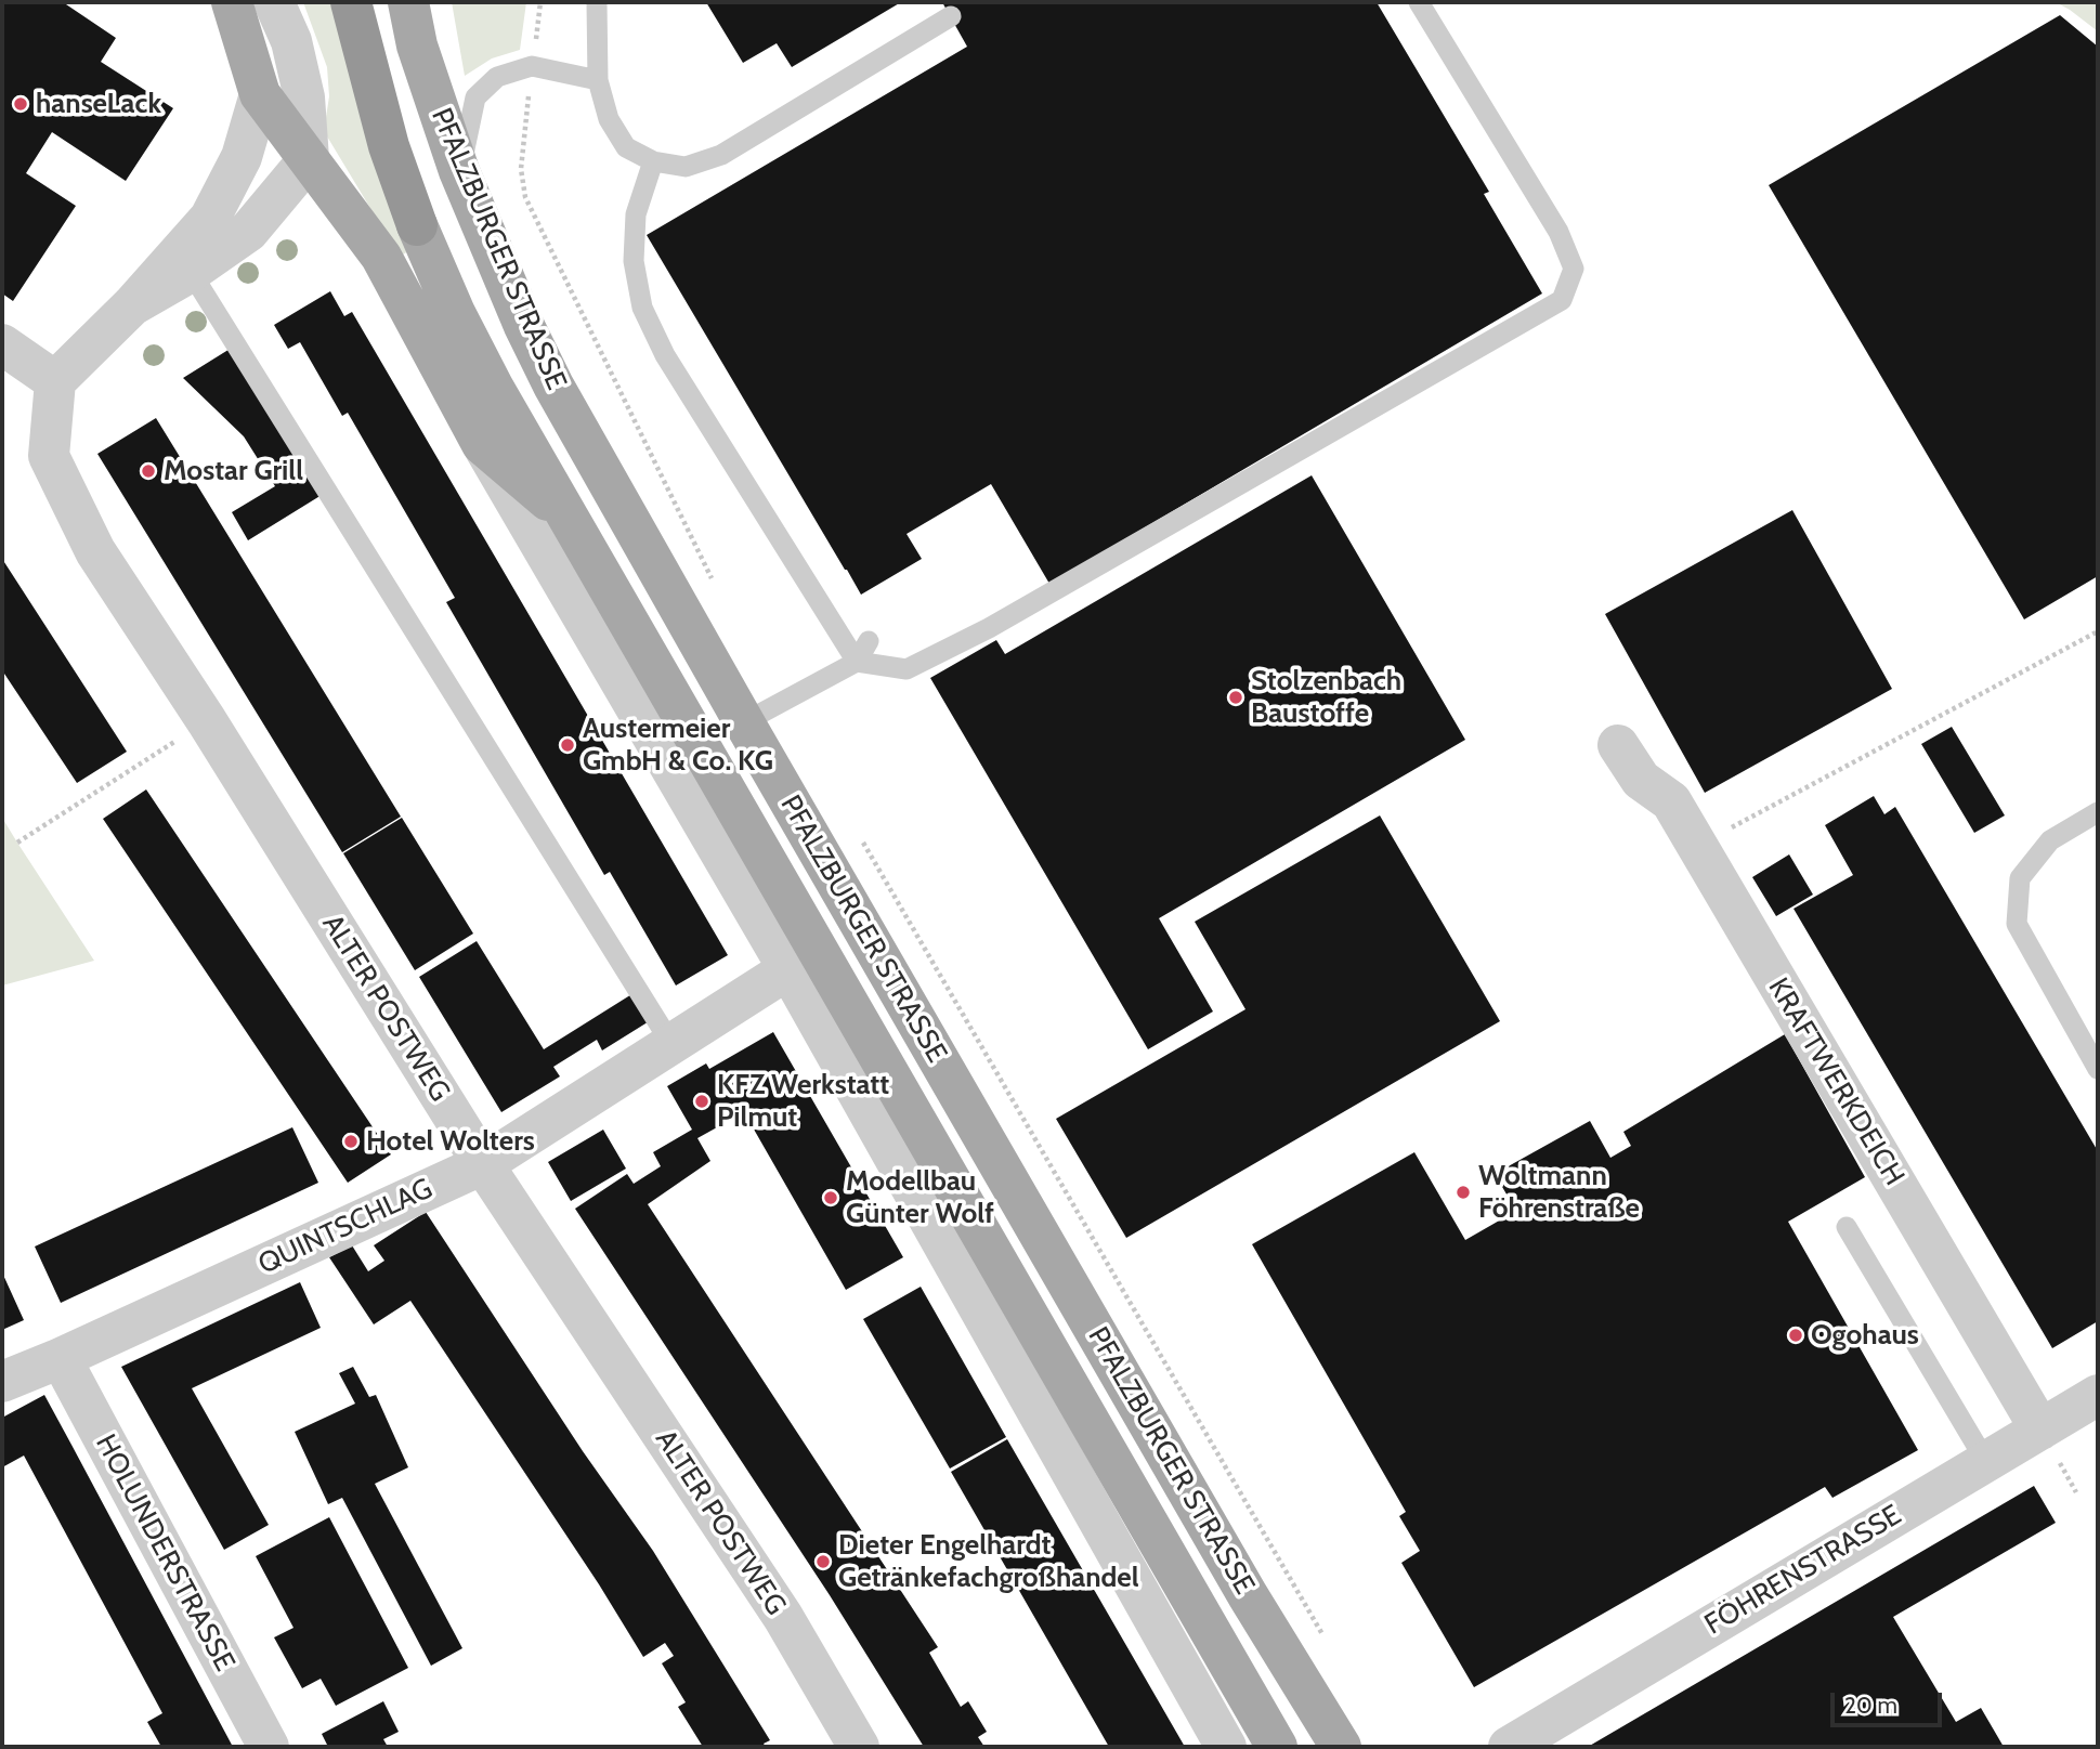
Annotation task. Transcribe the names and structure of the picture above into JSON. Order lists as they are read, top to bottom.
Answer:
{
  "streets": {
    "main road": ["PFALZBURGER STRASSE"],
    "street": [
      "ALTER POSTWEG",
      "KRAFTWERKDEICH",
      "QUINTSCHLAG",
      "HOLUNDERSTRASSE",
      "FÖHRENSTRASSE"
    ]
  },
  "crossings": [
    ["PFALZBURGER STRASSE", "QUINTSCHLAG"],
    ["ALTER POSTWEG", "QUINTSCHLAG"],
    ["KRAFTWERKDEICH", "FÖHRENSTRASSE"],
    ["QUINTSCHLAG", "HOLUNDERSTRASSE"]
  ],
  "places": [
    "hanseLack",
    "Mostar Grill",
    "Stolzenbach Baustoffe",
    "Austermeier GmbH & Co. KG",
    "KFZ Werkstatt Pilmut",
    "Hotel Wolters",
    "Woltmann Föhrenstraße",
    "Modellbau Günter Wolf",
    "Ogohaus",
    "Dieter Engelhardt Getränkefachgroßhandel"
  ],
  "scale_bar": "20 m"
}
